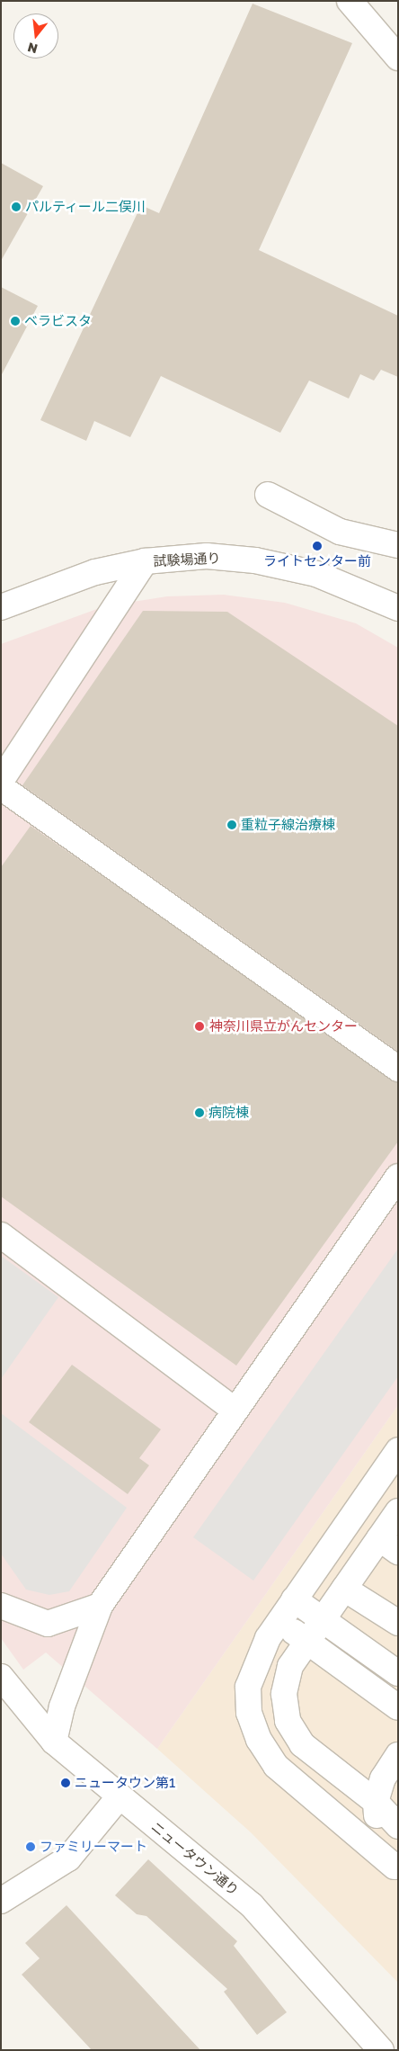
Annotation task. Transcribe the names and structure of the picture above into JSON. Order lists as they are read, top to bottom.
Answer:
{
  "streets": {
    "street": ["試験場通り", "ニュータウン通り"]
  },
  "places": [
    "パルティール二俣川",
    "ベラビスタ",
    "ライトセンター前",
    "重粒子線治療棟",
    "神奈川県立がんセンター",
    "病院棟",
    "ニュータウン第1",
    "ファミリーマート"
  ],
  "north": "bottom"
}
